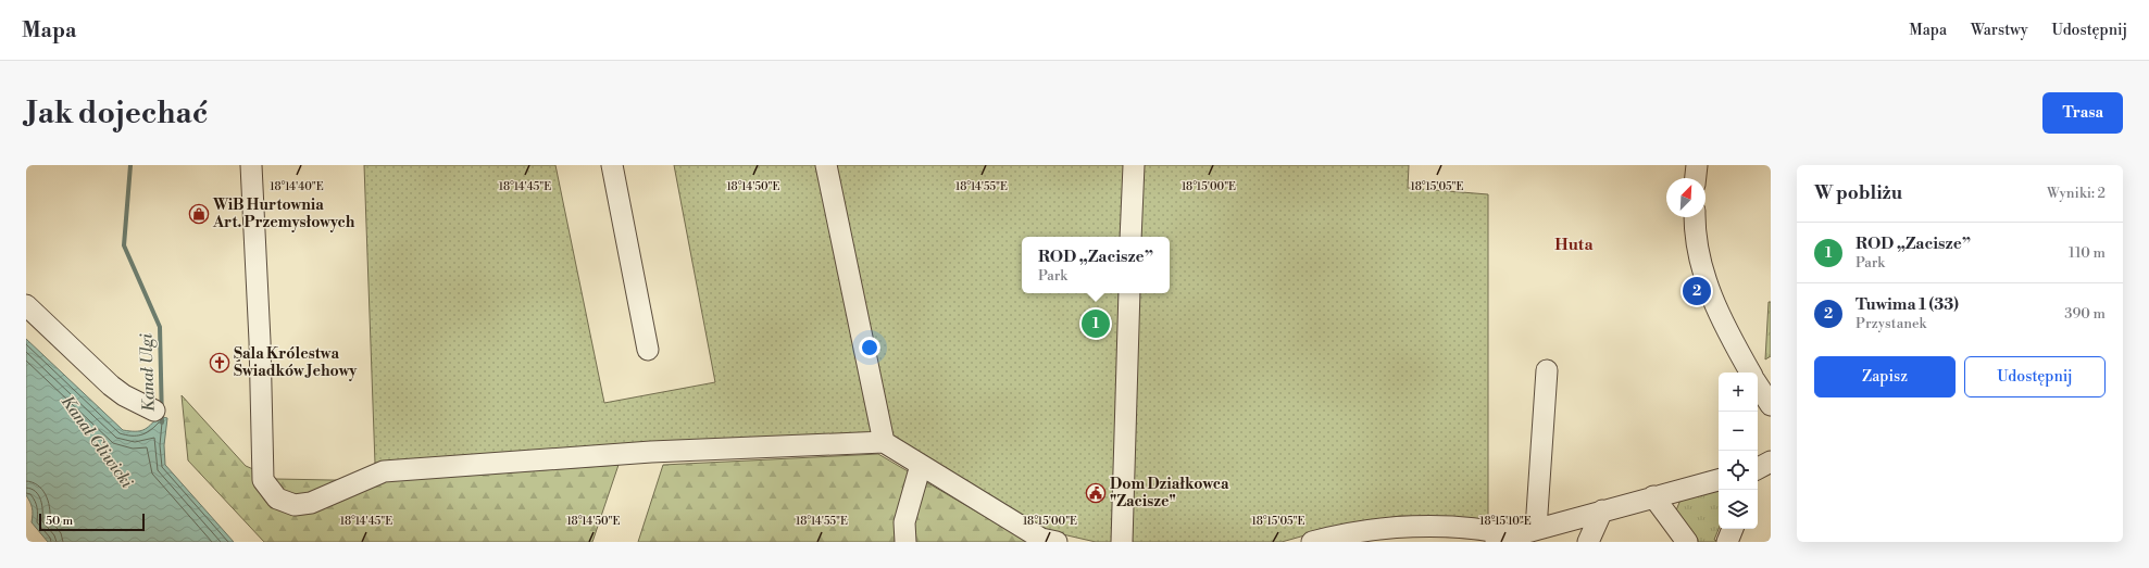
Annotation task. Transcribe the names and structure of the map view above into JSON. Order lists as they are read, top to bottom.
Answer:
{
  "districts": ["Huta"],
  "water": ["Kanał Ulgi", "Kanał Gliwicki"],
  "places": {
    "shop": ["WiB Hurtownia Art. Przemysłowych"],
    "church": ["Sala Królestwa Świadków Jehowy"],
    "public building": ["Dom Działkowca \"Zacisze\""]
  },
  "scale_bar": "50 m",
  "north": "top right",
  "page": {
    "header": "Mapa",
    "nav": ["Mapa", "Warstwy", "Udostępnij"],
    "buttons": [
      "Trasa",
      ["Zapisz", "Udostępnij"]
    ],
    "title": "Jak dojechać",
    "heading": ["W pobliżu", "Wyniki: 2"],
    "list": [
      {
        "mark": "1",
        "name": "ROD „Zacisze”",
        "note": "Park",
        "value": "110 m"
      },
      {
        "mark": "2",
        "name": "Tuwima 1 (33)",
        "note": "Przystanek",
        "value": "390 m"
      }
    ],
    "popup": ["ROD „Zacisze”", "Park"],
    "pins": ["2", "1"],
    "map_buttons": ["+", "−"],
    "scale": "50 m"
  },
  "coordinates": [
    "18°14'40\"E",
    "18°14'45\"E",
    "18°14'50\"E",
    "18°14'55\"E",
    "18°15'00\"E",
    "18°15'05\"E",
    "18°15'10\"E"
  ]
}
